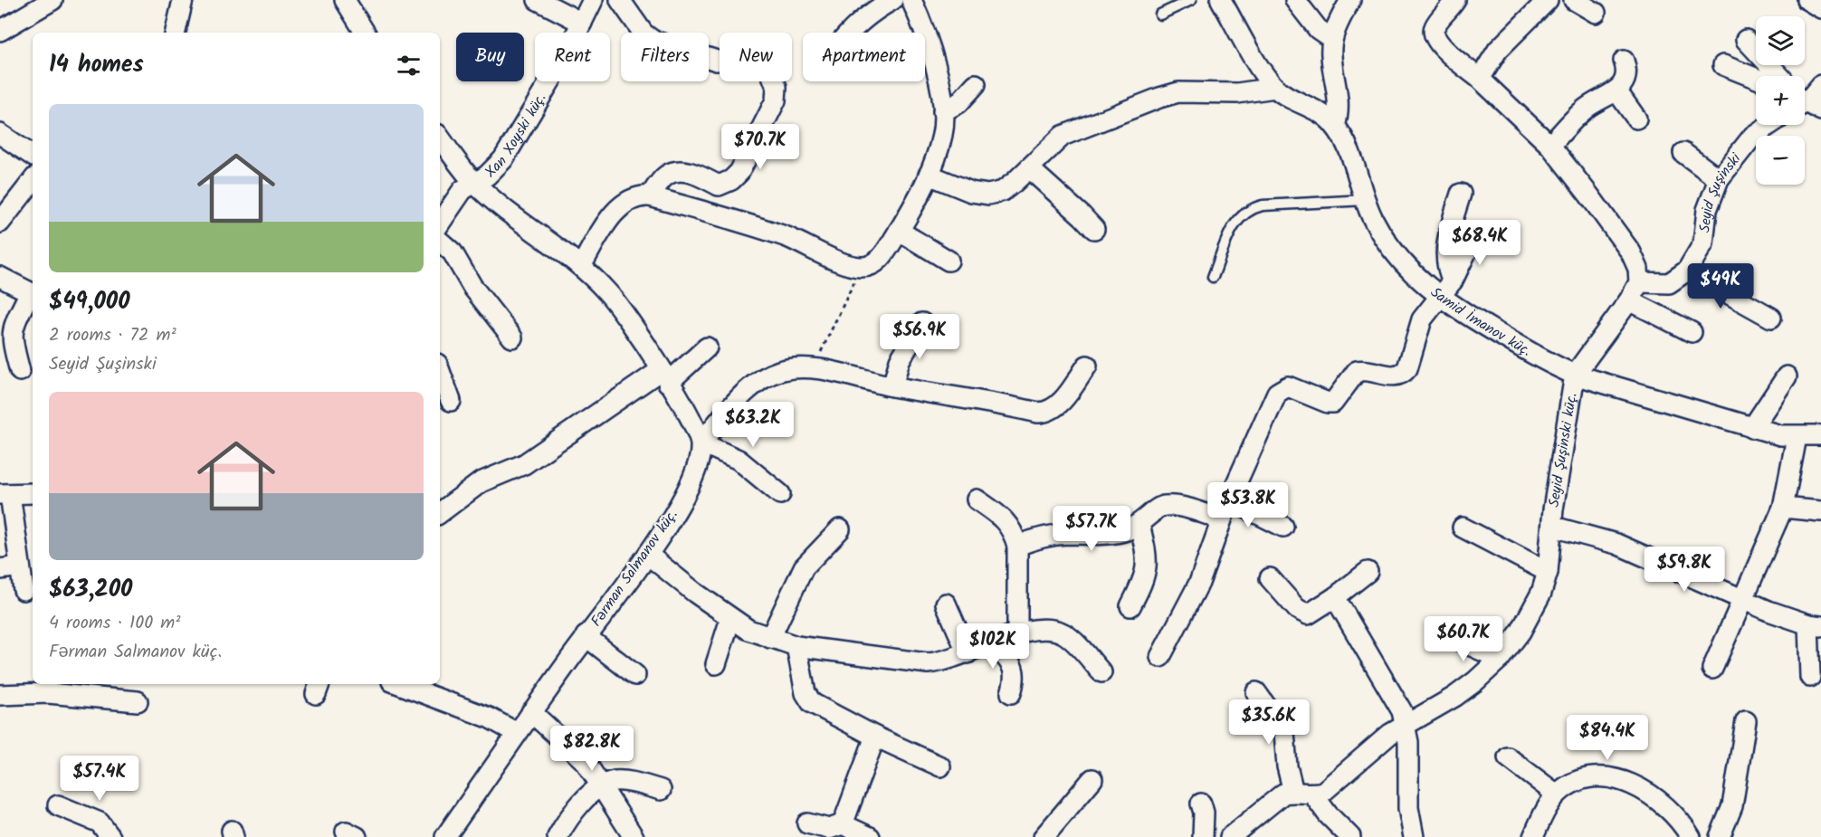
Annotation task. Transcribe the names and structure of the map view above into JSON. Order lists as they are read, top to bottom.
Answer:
{
  "streets": {
    "street": [
      "Xan Xoyski küç.",
      "Seyid Şuşinski",
      "Samid İmanov küç.",
      "Seyid Şuşinski küç.",
      "Fərman Salmanov küç."
    ]
  },
  "crossings": [
    ["Samid İmanov küç.", "Seyid Şuşinski küç."]
  ],
  "page": {
    "map_buttons": ["+", "−"],
    "chip": [
      "Buy",
      "Rent",
      "Filters",
      "New",
      "Apartment"
    ],
    "heading": "14 homes",
    "list": [
      {
        "name": "$49,000",
        "note": "2 rooms · 72 m² · Seyid Şuşinski"
      },
      {
        "name": "$63,200",
        "note": "4 rooms · 100 m² · Fərman Salmanov küç."
      }
    ],
    "price": [
      "$70.7K",
      "$68.4K",
      "$49K",
      "$56.9K",
      "$63.2K",
      "$53.8K",
      "$57.7K",
      "$59.8K",
      "$60.7K",
      "$102K",
      "$35.6K",
      "$84.4K",
      "$82.8K",
      "$57.4K"
    ]
  }
}
